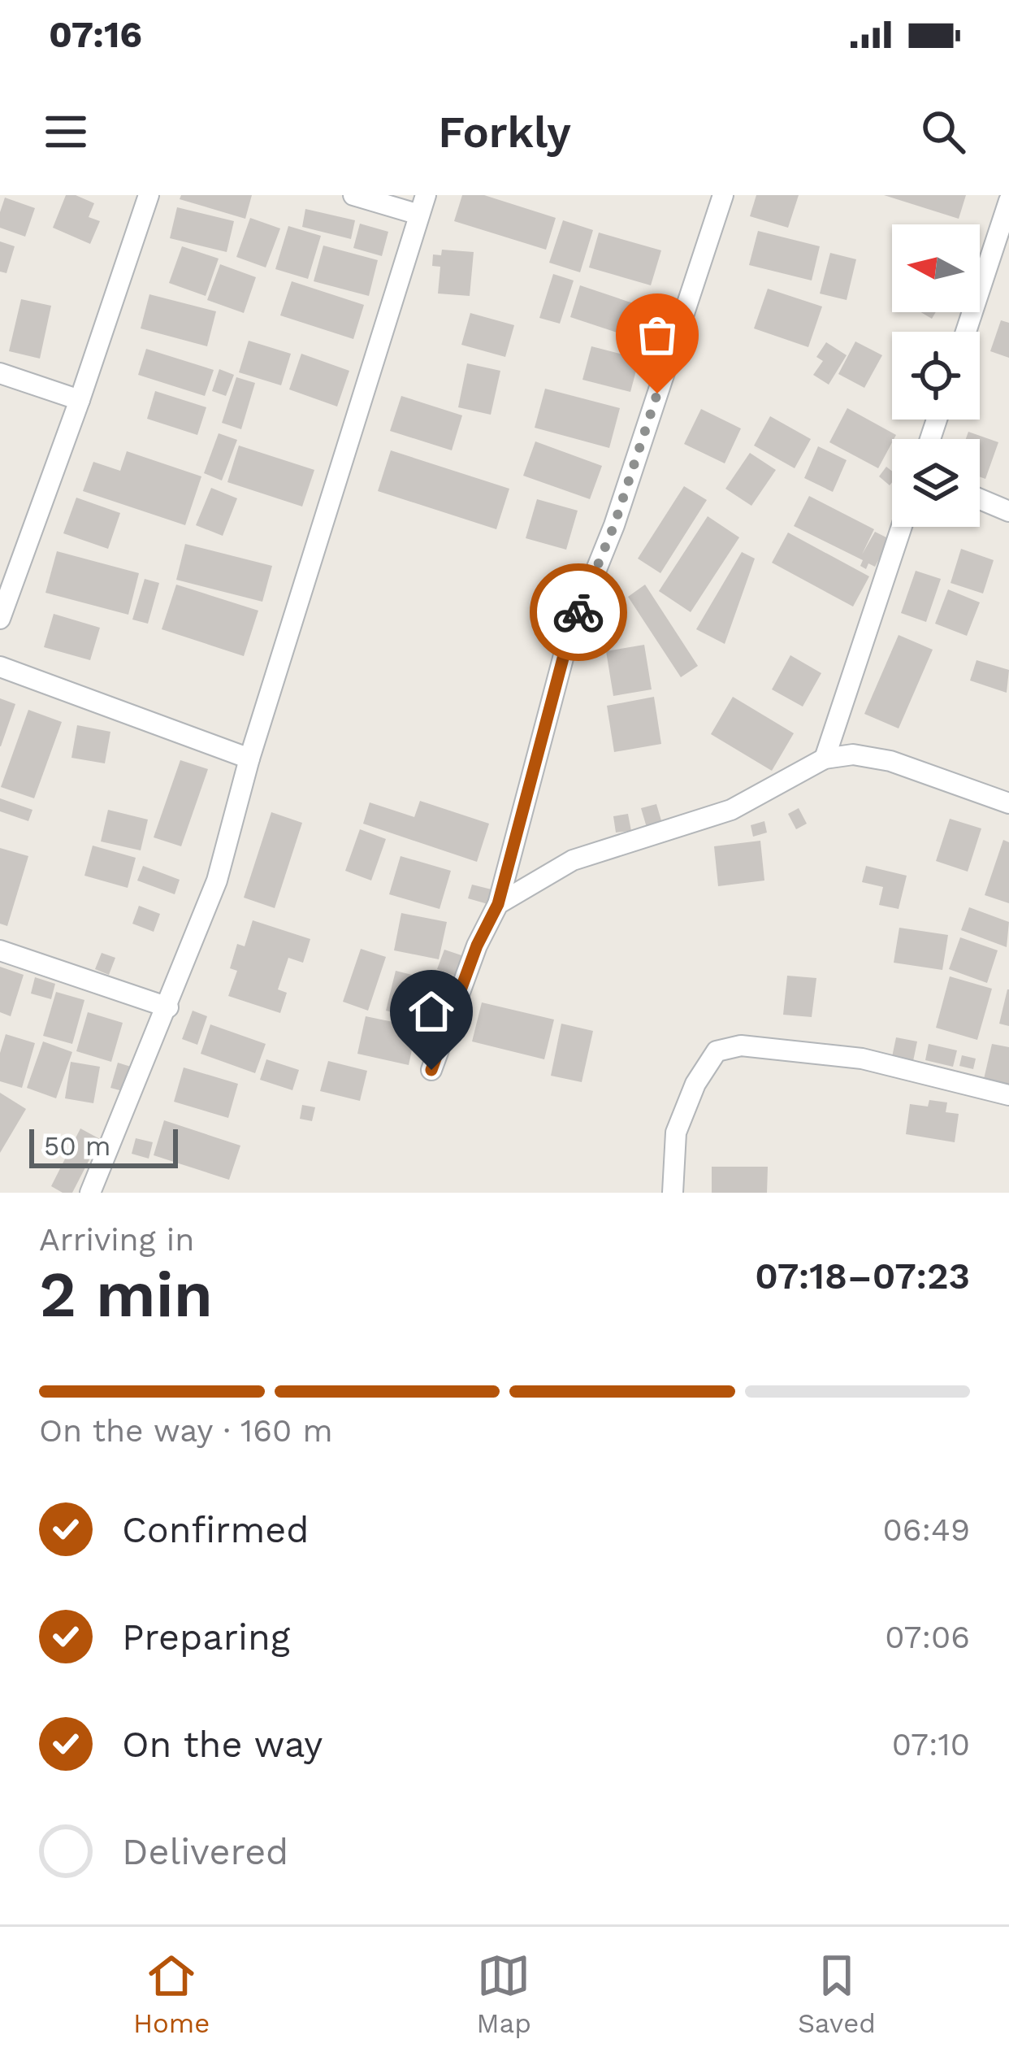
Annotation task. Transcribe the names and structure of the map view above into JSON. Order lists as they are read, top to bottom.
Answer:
{
  "scale_bar": "50 m",
  "north": "left",
  "page": {
    "status": "07:16",
    "header": "Forkly",
    "scale": "50 m",
    "heading": ["2 min", "Arriving in", "07:18–07:23"],
    "bar": "On the way · 160 m",
    "list": [
      ["Confirmed", "06:49"],
      ["Preparing", "07:06"],
      ["On the way", "07:10"],
      "Delivered"
    ],
    "tabs": ["Home", "Map", "Saved"]
  }
}
